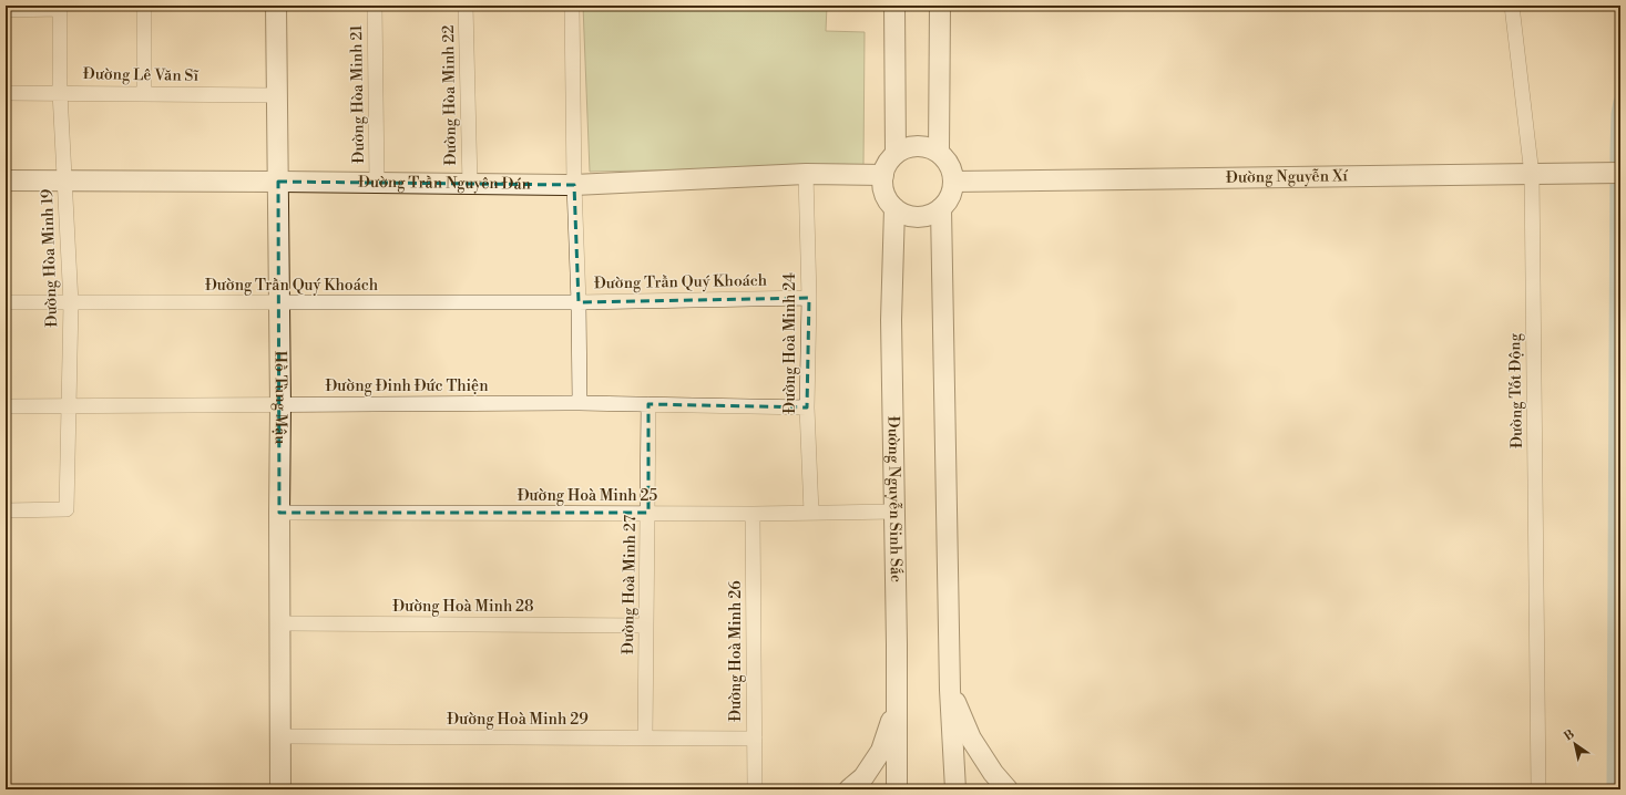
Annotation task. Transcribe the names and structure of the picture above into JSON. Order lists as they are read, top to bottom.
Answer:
{
  "streets": {
    "street": [
      "Đường Lê Văn Sĩ",
      "Đường Hòa Minh 21",
      "Đường Hòa Minh 22",
      "Đường Nguyễn Xí",
      "Đường Trần Nguyên Đán",
      "Đường Hòa Minh 19",
      "Đường Trần Quý Khoách",
      "Đường Hoà Minh 24",
      "Đường Đinh Đức Thiện",
      "Đường Tốt Động",
      "Hồ Tùng Mậu",
      "Đường Hoà Minh 25",
      "Đường Nguyễn Sinh Sắc",
      "Đường Hoà Minh 27",
      "Đường Hoà Minh 28",
      "Đường Hoà Minh 26",
      "Đường Hoà Minh 29"
    ]
  },
  "crossings": [
    ["Đường Lê Văn Sĩ", "Đường Hòa Minh 19"],
    ["Đường Lê Văn Sĩ", "Hồ Tùng Mậu"],
    ["Đường Hòa Minh 21", "Đường Trần Nguyên Đán"],
    ["Đường Hòa Minh 22", "Đường Trần Nguyên Đán"],
    ["Đường Nguyễn Xí", "Đường Trần Nguyên Đán"],
    ["Đường Nguyễn Xí", "Đường Tốt Động"],
    ["Đường Nguyễn Xí", "Đường Nguyễn Sinh Sắc"],
    ["Đường Trần Nguyên Đán", "Đường Hòa Minh 19"],
    ["Đường Trần Nguyên Đán", "Đường Trần Quý Khoách"],
    ["Đường Trần Nguyên Đán", "Đường Hoà Minh 24"],
    ["Đường Trần Nguyên Đán", "Hồ Tùng Mậu"],
    ["Đường Trần Nguyên Đán", "Đường Nguyễn Sinh Sắc"],
    ["Đường Hòa Minh 19", "Đường Trần Quý Khoách"],
    ["Đường Hòa Minh 19", "Đường Đinh Đức Thiện"],
    ["Đường Trần Quý Khoách", "Đường Hoà Minh 24"],
    ["Đường Trần Quý Khoách", "Đường Đinh Đức Thiện"],
    ["Đường Trần Quý Khoách", "Hồ Tùng Mậu"],
    ["Đường Hoà Minh 24", "Đường Đinh Đức Thiện"],
    ["Đường Hoà Minh 24", "Đường Hoà Minh 25"],
    ["Đường Đinh Đức Thiện", "Hồ Tùng Mậu"],
    ["Đường Đinh Đức Thiện", "Đường Hoà Minh 27"],
    ["Hồ Tùng Mậu", "Đường Hoà Minh 25"],
    ["Hồ Tùng Mậu", "Đường Hoà Minh 28"],
    ["Hồ Tùng Mậu", "Đường Hoà Minh 29"],
    ["Đường Hoà Minh 25", "Đường Nguyễn Sinh Sắc"],
    ["Đường Hoà Minh 25", "Đường Hoà Minh 27"],
    ["Đường Hoà Minh 25", "Đường Hoà Minh 26"],
    ["Đường Hoà Minh 27", "Đường Hoà Minh 28"],
    ["Đường Hoà Minh 27", "Đường Hoà Minh 29"],
    ["Đường Hoà Minh 26", "Đường Hoà Minh 29"]
  ],
  "north": "top left"
}
